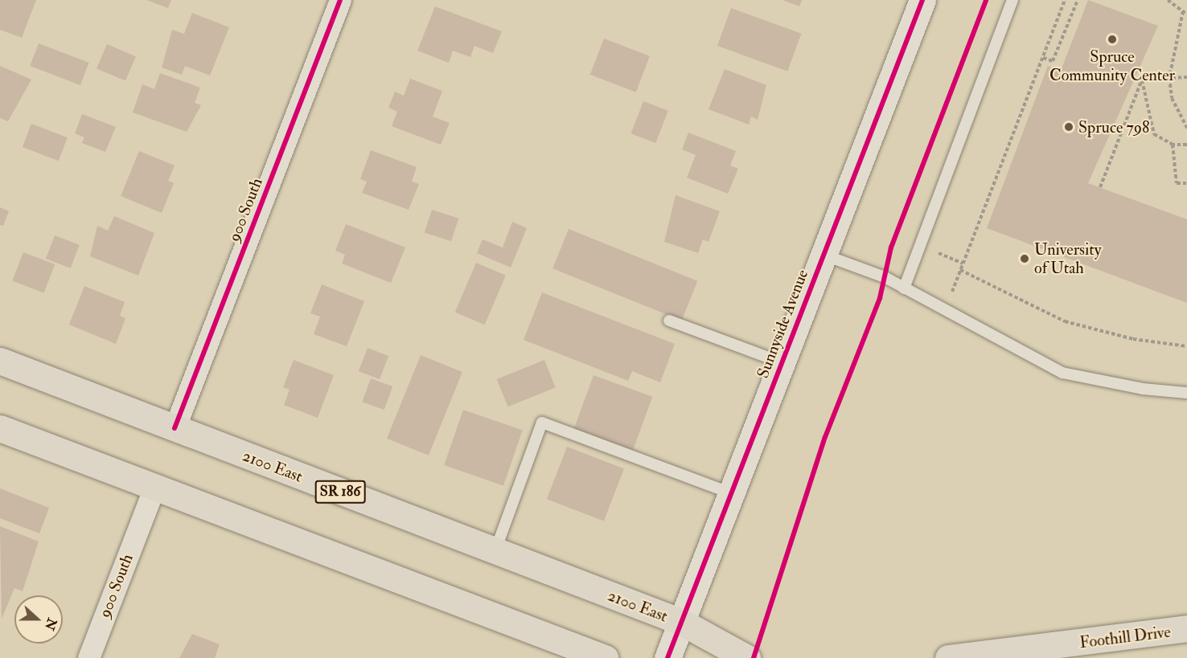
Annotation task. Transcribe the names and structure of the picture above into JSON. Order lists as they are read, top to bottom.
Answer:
{
  "streets": {
    "main road": [
      "Sunnyside Avenue",
      "2100 East",
      "SR 186",
      "Foothill Drive"
    ],
    "street": ["900 South"]
  },
  "crossings": [
    ["900 South", "2100 East"],
    ["Sunnyside Avenue", "2100 East"],
    ["Sunnyside Avenue", "SR 186"],
    ["2100 East", "SR 186"]
  ],
  "places": ["Spruce Community Center", "Spruce 798", "University of Utah"],
  "north": "right"
}
